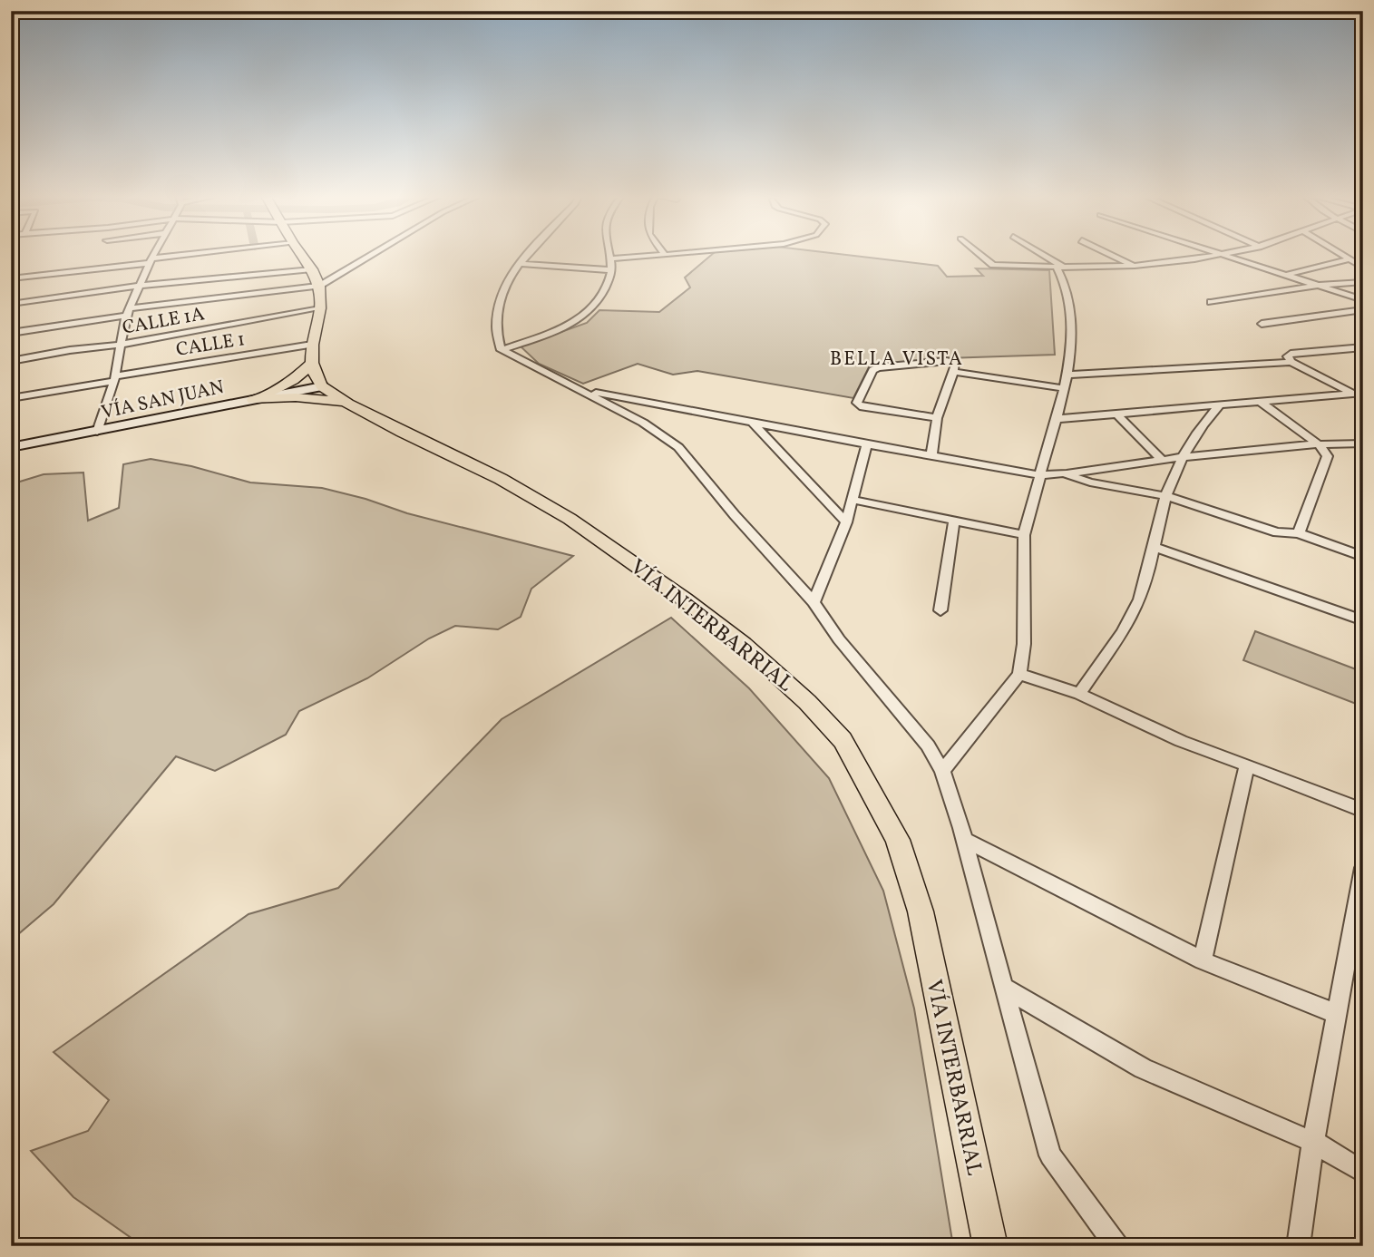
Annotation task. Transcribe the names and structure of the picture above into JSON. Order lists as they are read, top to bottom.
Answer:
{
  "streets": {
    "main road": ["VÍA INTERBARRIAL"],
    "street": ["CALLE 1A", "CALLE 1", "VÍA SAN JUAN"]
  },
  "crossings": [
    ["VÍA SAN JUAN", "VÍA INTERBARRIAL"]
  ],
  "districts": ["BELLA VISTA"]
}
